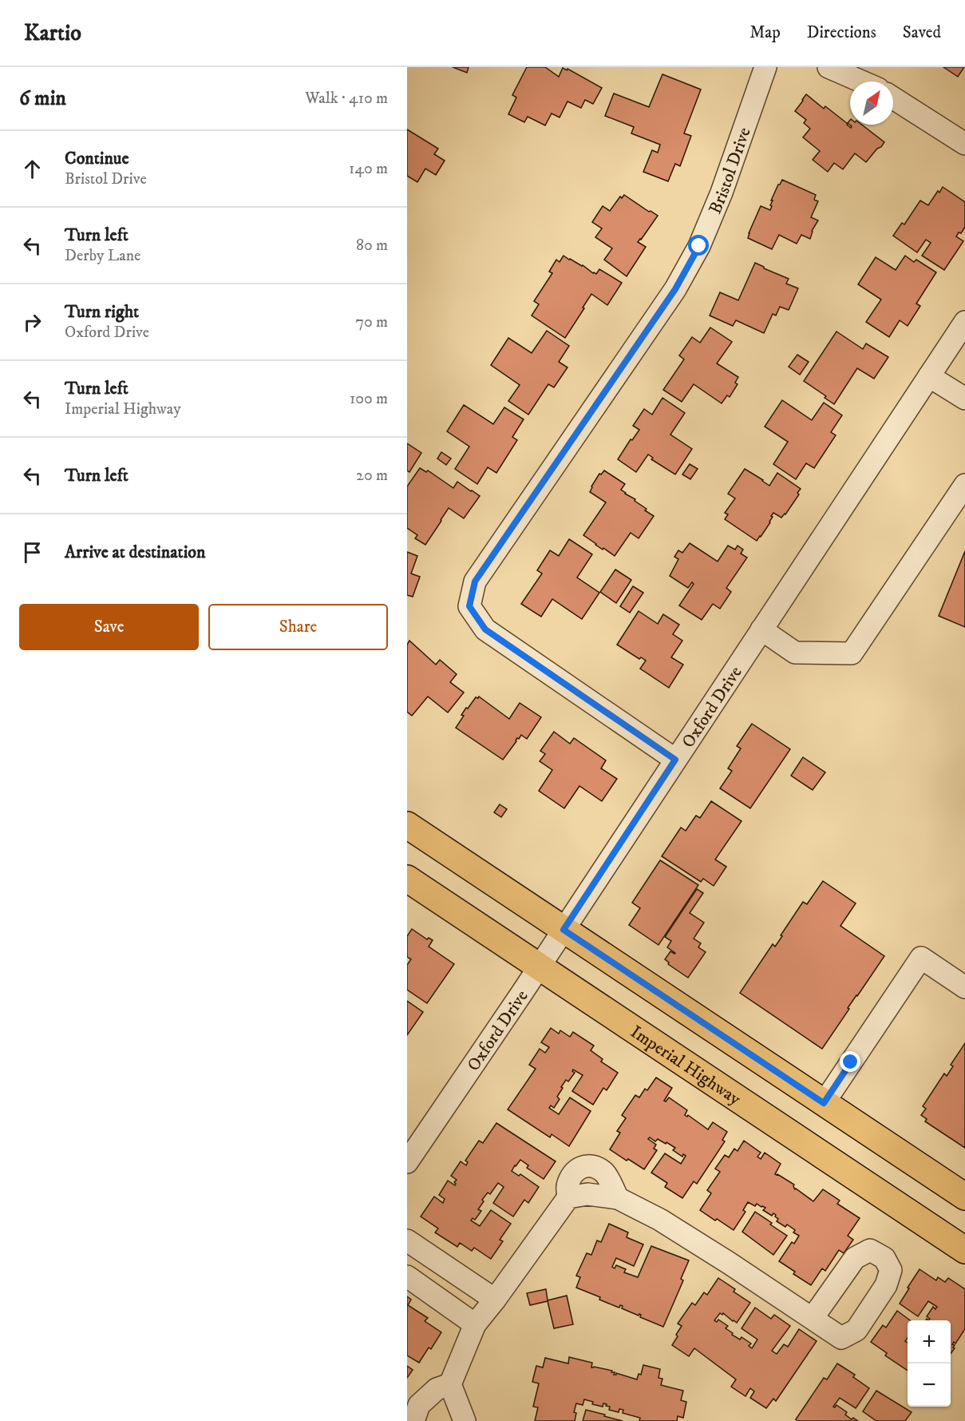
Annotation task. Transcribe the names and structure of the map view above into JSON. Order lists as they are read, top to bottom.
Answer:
{
  "streets": {
    "main road": ["Imperial Highway"],
    "street": ["Bristol Drive", "Oxford Drive"]
  },
  "crossings": [
    ["Bristol Drive", "Oxford Drive"],
    ["Oxford Drive", "Imperial Highway"]
  ],
  "north": "top right",
  "page": {
    "header": "Kartio",
    "nav": ["Map", "Directions", "Saved"],
    "heading": ["6 min", "Walk · 410 m"],
    "list": [
      ["Continue", "Bristol Drive", "140 m"],
      ["Turn left", "Derby Lane", "80 m"],
      ["Turn right", "Oxford Drive", "70 m"],
      ["Turn left", "Imperial Highway", "100 m"],
      ["Turn left", "20 m"],
      "Arrive at destination"
    ],
    "buttons": ["Save", "Share"],
    "map_buttons": ["+", "−"]
  }
}
